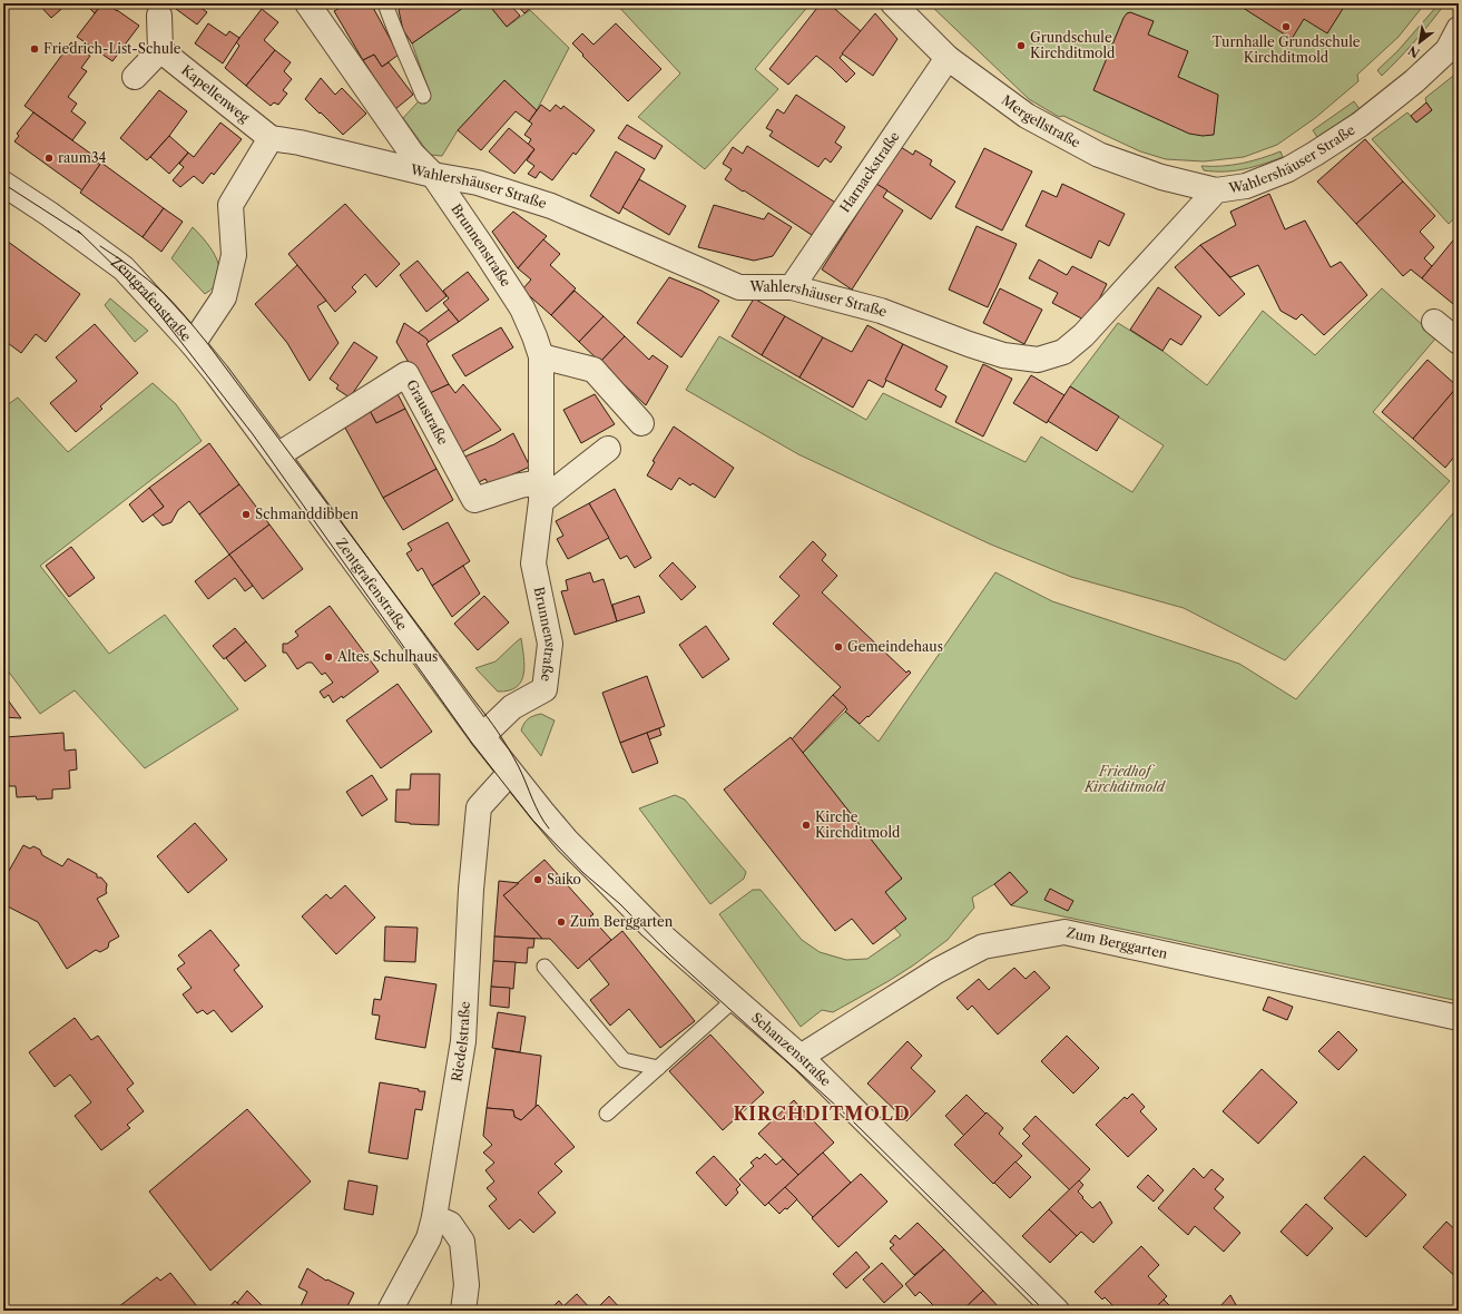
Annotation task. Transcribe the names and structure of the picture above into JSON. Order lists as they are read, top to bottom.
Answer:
{
  "streets": {
    "street": [
      "Kapellenweg",
      "Mergellstraße",
      "Wahlershäuser Straße",
      "Harnackstraße",
      "Brunnenstraße",
      "Zentgrafenstraße",
      "Graustraße",
      "Zum Berggarten",
      "Riedelstraße",
      "Schanzenstraße"
    ]
  },
  "crossings": [
    ["Kapellenweg", "Wahlershäuser Straße"],
    ["Mergellstraße", "Wahlershäuser Straße"],
    ["Mergellstraße", "Harnackstraße"],
    ["Wahlershäuser Straße", "Harnackstraße"],
    ["Wahlershäuser Straße", "Brunnenstraße"],
    ["Brunnenstraße", "Zentgrafenstraße"],
    ["Brunnenstraße", "Graustraße"],
    ["Zentgrafenstraße", "Graustraße"],
    ["Zentgrafenstraße", "Riedelstraße"],
    ["Zentgrafenstraße", "Schanzenstraße"],
    ["Zum Berggarten", "Schanzenstraße"]
  ],
  "districts": ["KIRCHDITMOLD"],
  "parks": ["Friedhof Kirchditmold"],
  "places": [
    "Turnhalle Grundschule Kirchditmold",
    "Grundschule Kirchditmold",
    "Friedrich-List-Schule",
    "raum34",
    "Schmanddibben",
    "Gemeindehaus",
    "Altes Schulhaus",
    "Kirche Kirchditmold",
    "Saiko",
    "Zum Berggarten"
  ],
  "north": "bottom left"
}
